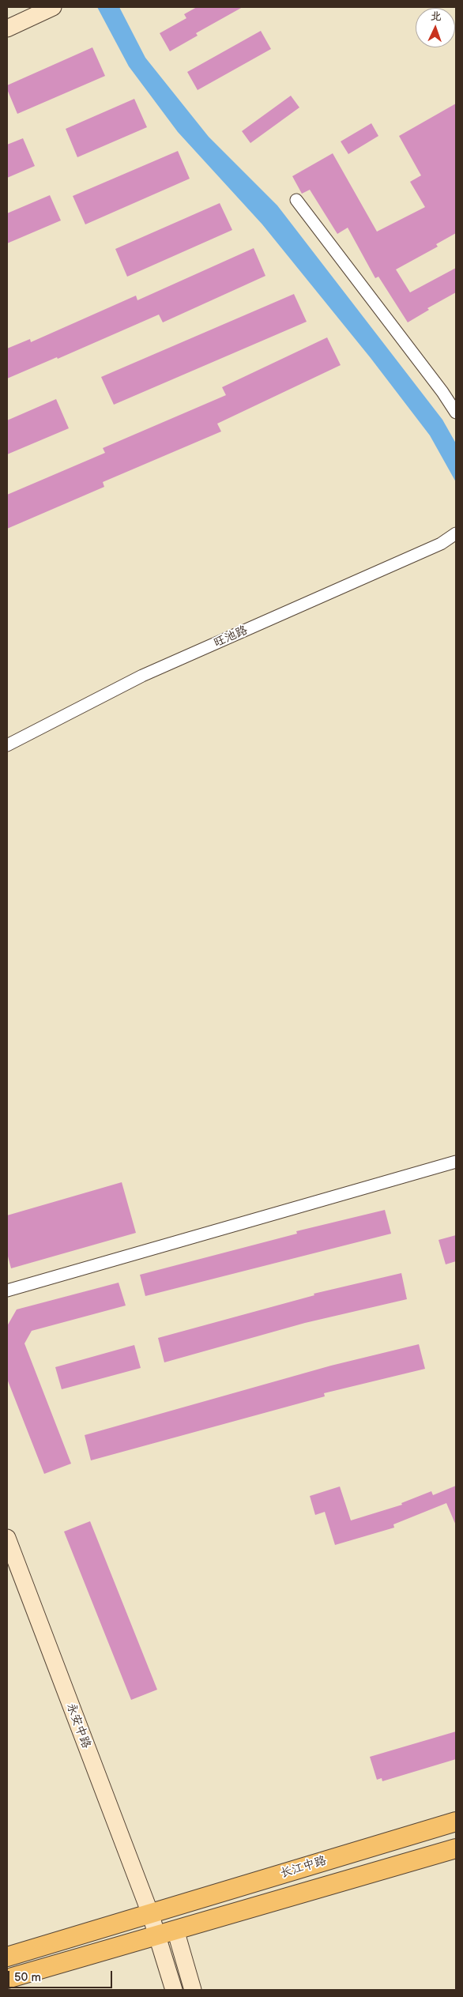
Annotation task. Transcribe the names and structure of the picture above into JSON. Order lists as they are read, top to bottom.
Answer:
{
  "streets": {
    "main road": ["长江中路"],
    "street": ["旺池路", "永安中路"]
  },
  "crossings": [
    ["永安中路", "长江中路"]
  ],
  "scale_bar": "50 m",
  "north": "top"
}
